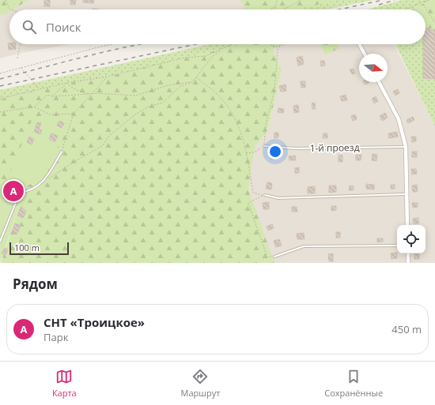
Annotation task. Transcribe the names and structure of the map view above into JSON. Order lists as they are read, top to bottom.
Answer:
{
  "streets": {
    "lane": ["1-й проезд"]
  },
  "scale_bar": "100 m",
  "north": "right",
  "page": {
    "search": "Поиск",
    "pins": "A",
    "scale": "100 m",
    "heading": "Рядом",
    "list": [
      {
        "mark": "A",
        "name": "СНТ «Троицкое»",
        "note": "Парк",
        "value": "450 m"
      }
    ],
    "nav": ["Карта", "Маршрут", "Сохранённые"]
  }
}
